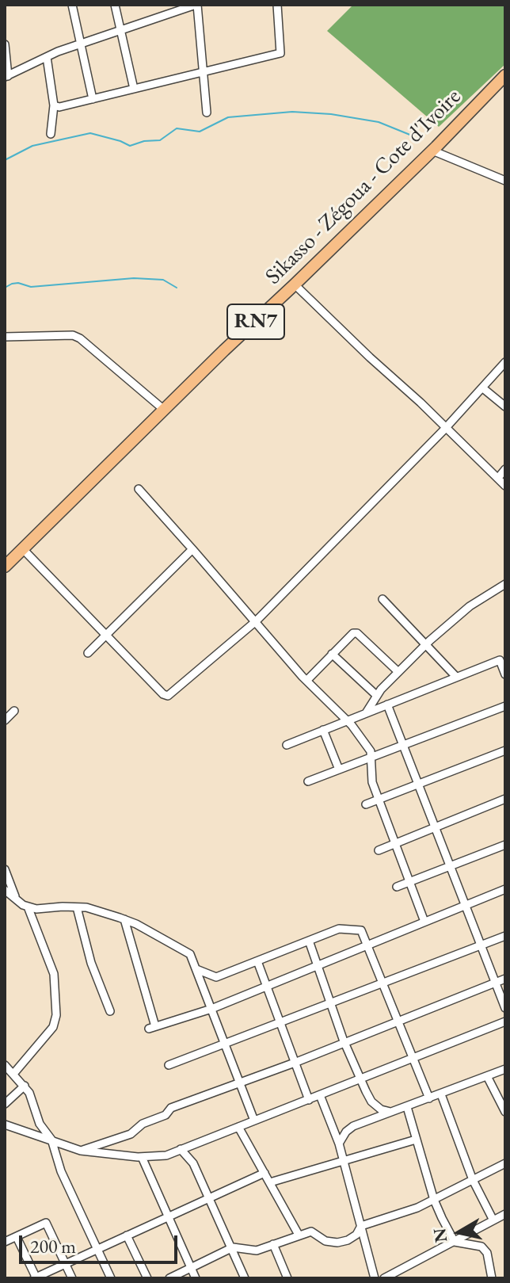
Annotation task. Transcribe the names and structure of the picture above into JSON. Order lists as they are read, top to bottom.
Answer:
{
  "streets": {
    "highway": ["Sikasso - Zégoua - Cote d'Ivoire", "RN7"]
  },
  "scale_bar": "200 m",
  "north": "left"
}
